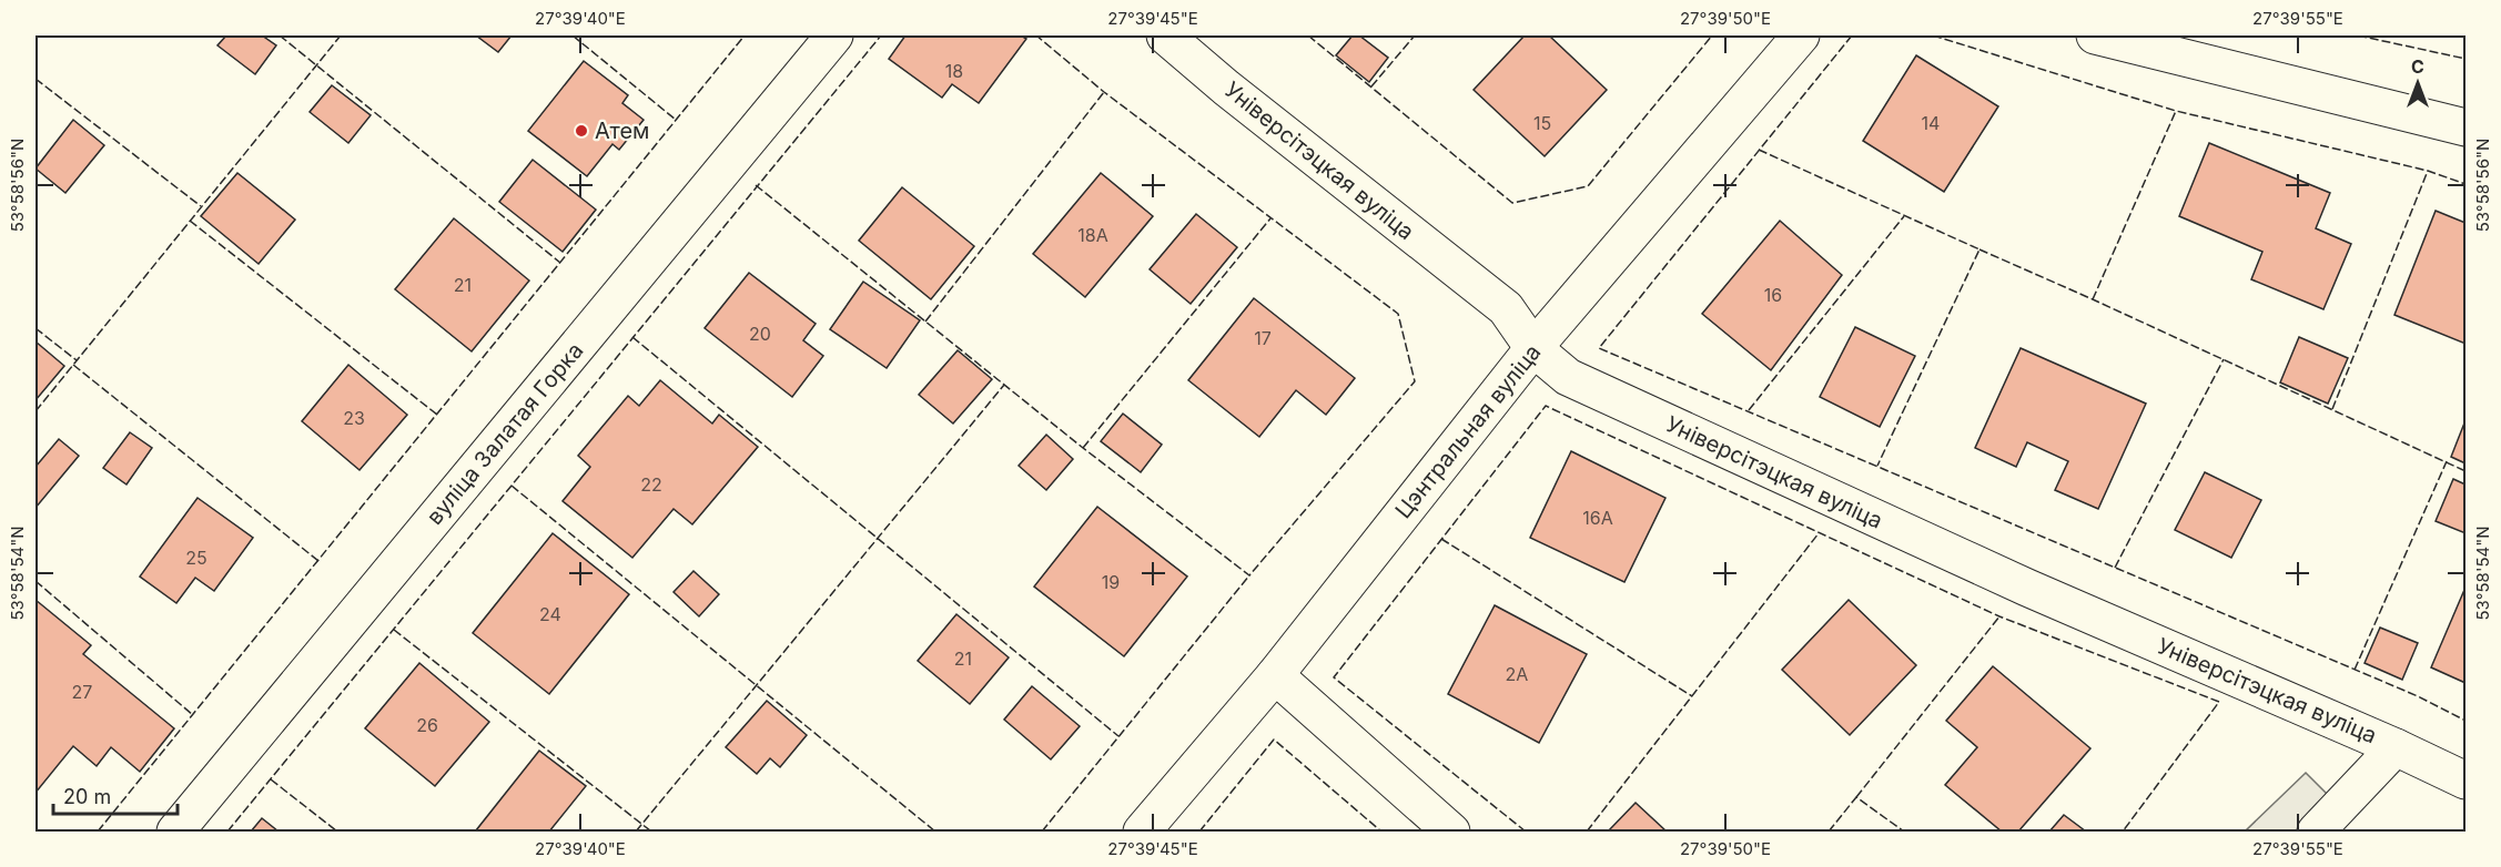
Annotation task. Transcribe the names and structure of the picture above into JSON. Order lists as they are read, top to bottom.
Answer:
{
  "streets": {
    "street": ["Універсітэцкая вуліца", "Цэнтральная вуліца", "вуліца Залатая Горка"]
  },
  "crossings": [
    ["Універсітэцкая вуліца", "Цэнтральная вуліца"]
  ],
  "places": ["Атем"],
  "house_numbers": [
    "18",
    "15",
    "14",
    "18А",
    "21",
    "16",
    "20",
    "17",
    "23",
    "22",
    "16А",
    "25",
    "19",
    "24",
    "21",
    "2А",
    "27",
    "26"
  ],
  "scale_bar": "20 m",
  "north": "top",
  "coordinates": [
    "27°39'40\"E",
    "27°39'45\"E",
    "27°39'50\"E",
    "27°39'55\"E",
    "53°58'56\"N",
    "53°58'54\"N"
  ]
}
